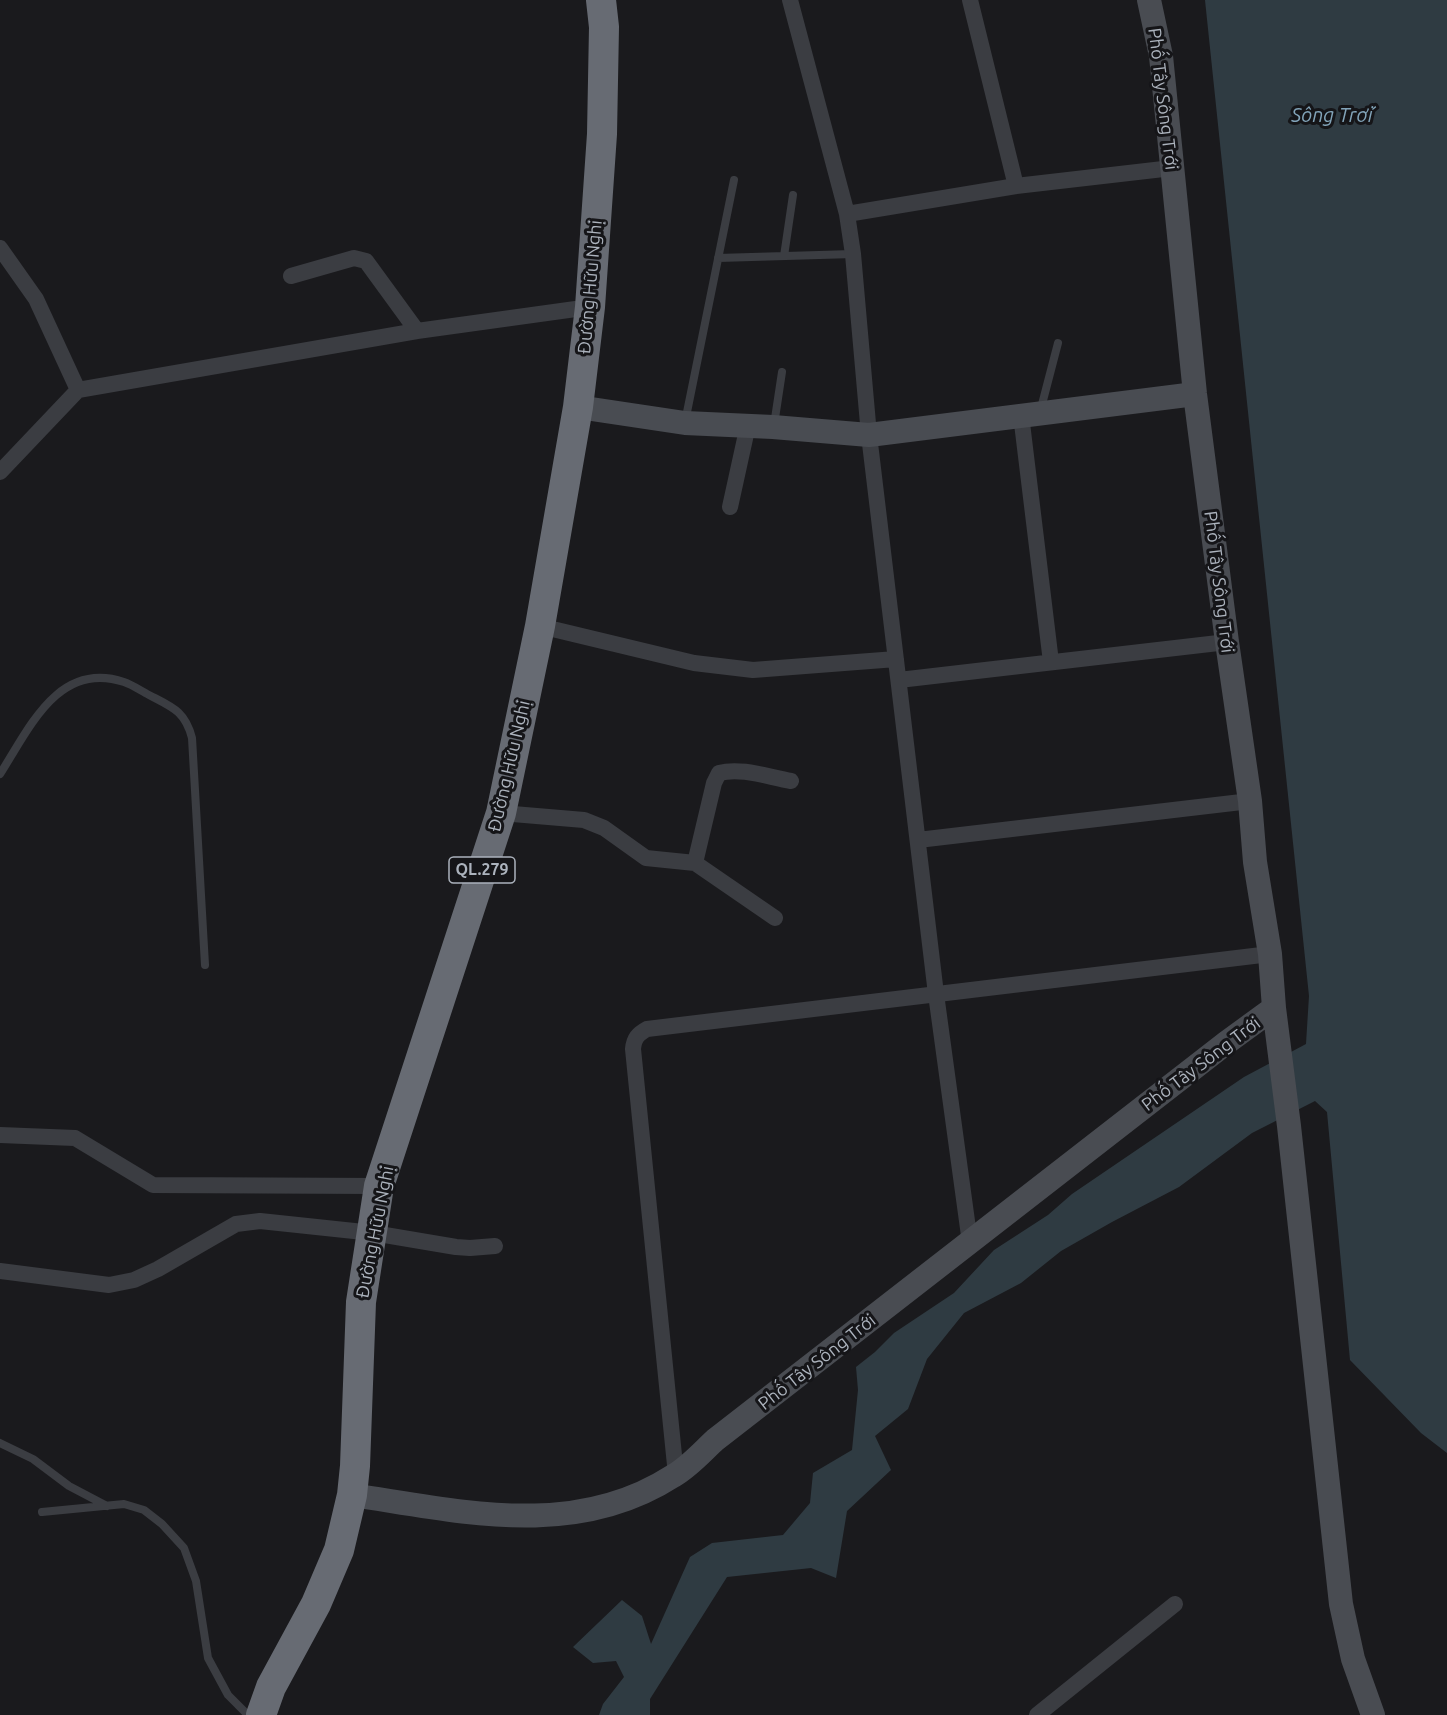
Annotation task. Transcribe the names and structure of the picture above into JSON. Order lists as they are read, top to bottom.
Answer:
{
  "streets": {
    "highway": ["Đường Hữu Nghị", "QL.279"],
    "street": ["Phố Tây Sông Trới"]
  },
  "crossings": [
    ["Phố Tây Sông Trới", "Đường Hữu Nghị"]
  ],
  "water": ["Sông Trới"]
}
